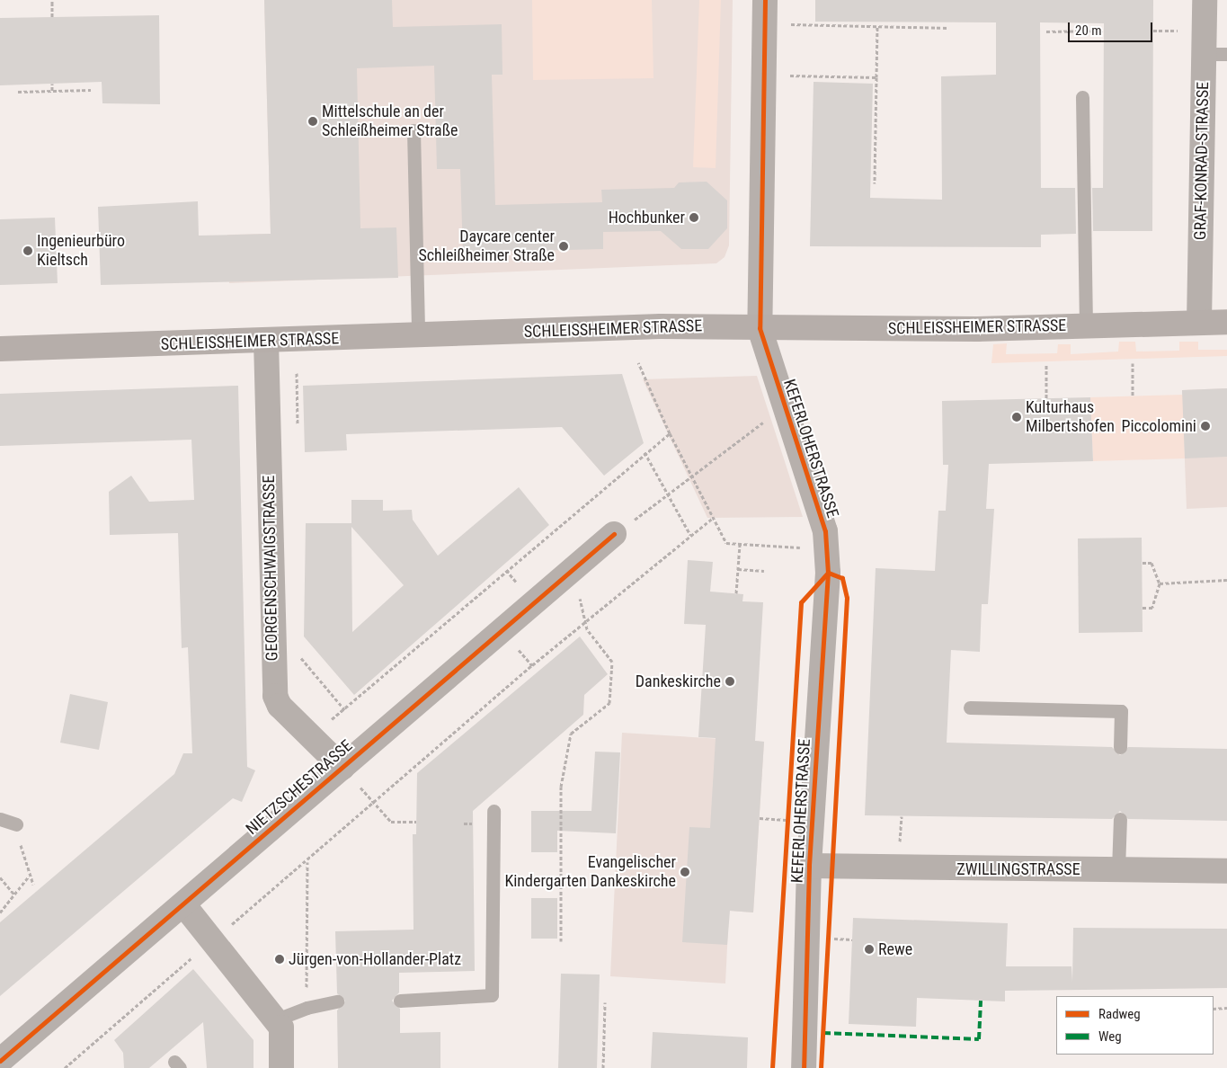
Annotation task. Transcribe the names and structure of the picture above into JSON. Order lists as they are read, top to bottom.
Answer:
{
  "streets": {
    "main road": ["SCHLEISSHEIMER STRASSE"],
    "street": [
      "GRAF-KONRAD-STRASSE",
      "KEFERLOHERSTRASSE",
      "GEORGENSCHWAIGSTRASSE",
      "NIETZSCHESTRASSE",
      "ZWILLINGSTRASSE"
    ]
  },
  "crossings": [
    ["GRAF-KONRAD-STRASSE", "SCHLEISSHEIMER STRASSE"],
    ["SCHLEISSHEIMER STRASSE", "KEFERLOHERSTRASSE"],
    ["SCHLEISSHEIMER STRASSE", "GEORGENSCHWAIGSTRASSE"],
    ["KEFERLOHERSTRASSE", "ZWILLINGSTRASSE"],
    ["GEORGENSCHWAIGSTRASSE", "NIETZSCHESTRASSE"]
  ],
  "places": [
    "Mittelschule an der Schleißheimer Straße",
    "Hochbunker",
    "Daycare center Schleißheimer Straße",
    "Ingenieurbüro Kieltsch",
    "Kulturhaus Milbertshofen",
    "Piccolomini",
    "Dankeskirche",
    "Evangelischer Kindergarten Dankeskirche",
    "Rewe",
    "Jürgen-von-Hollander-Platz"
  ],
  "legend": ["Radweg", "Weg"],
  "scale_bar": "20 m"
}
